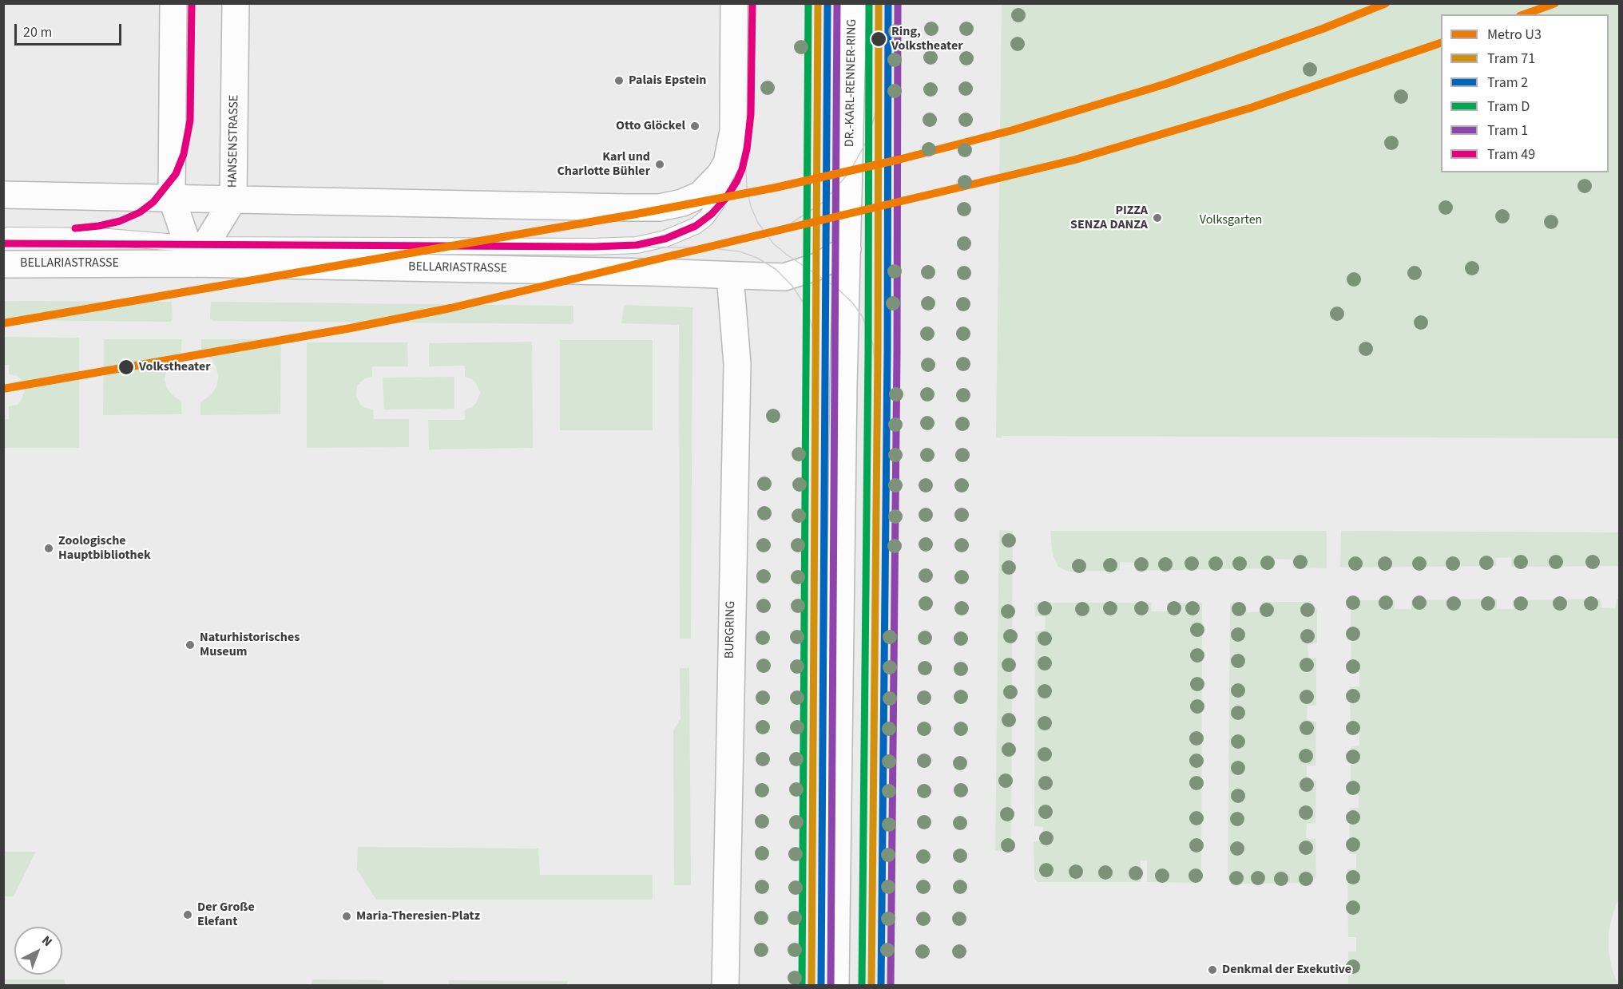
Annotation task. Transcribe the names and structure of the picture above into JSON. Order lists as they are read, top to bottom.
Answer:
{
  "streets": {
    "street": [
      "DR.-KARL-RENNER-RING",
      "HANSENSTRASSE",
      "BELLARIASTRASSE",
      "BURGRING"
    ]
  },
  "crossings": [
    ["DR.-KARL-RENNER-RING", "BELLARIASTRASSE"],
    ["HANSENSTRASSE", "BELLARIASTRASSE"],
    ["BELLARIASTRASSE", "BURGRING"]
  ],
  "parks": ["Volksgarten"],
  "places": [
    "Ring, Volkstheater",
    "Palais Epstein",
    "Otto Glöckel",
    "Karl und Charlotte Bühler",
    "PIZZA SENZA DANZA",
    "Volkstheater",
    "Zoologische Hauptbibliothek",
    "Naturhistorisches Museum",
    "Der Große Elefant",
    "Maria-Theresien-Platz",
    "Denkmal der Exekutive"
  ],
  "lines": [
    "metro line U3",
    "tram line 71",
    "tram line 2",
    "tram line D",
    "tram line 1",
    "tram line 49"
  ],
  "legend": [
    "Metro U3",
    "Tram 71",
    "Tram 2",
    "Tram D",
    "Tram 1",
    "Tram 49"
  ],
  "scale_bar": "20 m",
  "north": "top right"
}
